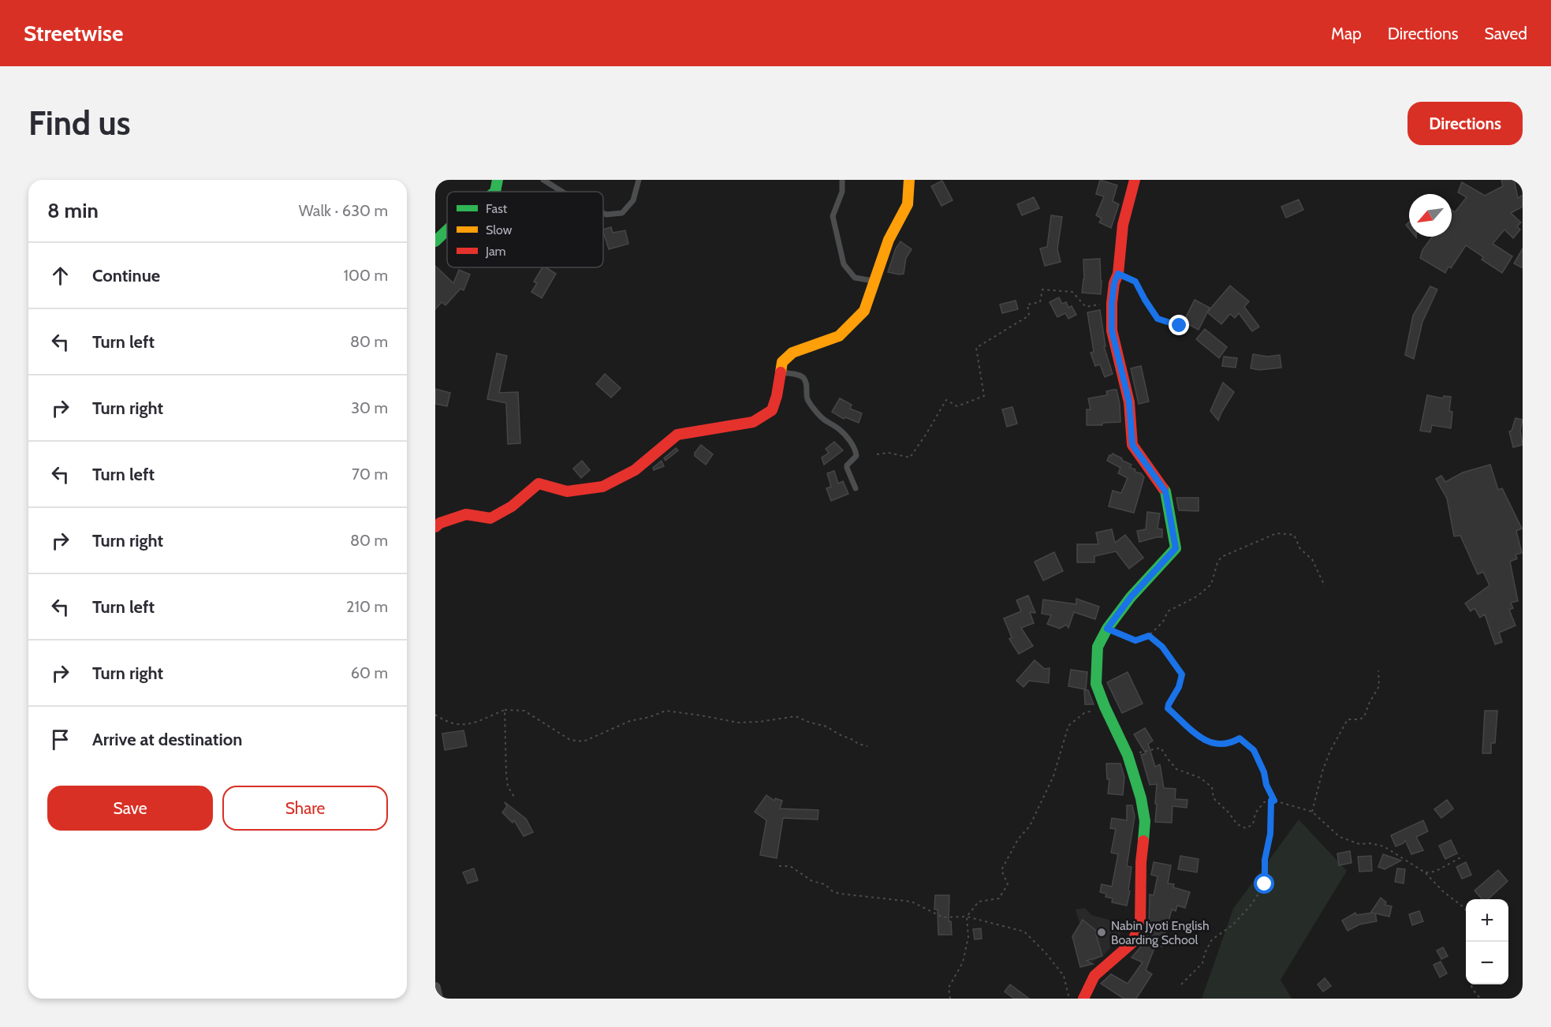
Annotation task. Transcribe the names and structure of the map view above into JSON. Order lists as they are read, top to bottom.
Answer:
{
  "places": ["Nabin Jyoti English Boarding School"],
  "legend": ["Fast", "Slow", "Jam"],
  "north": "bottom left",
  "page": {
    "header": "Streetwise",
    "nav": ["Map", "Directions", "Saved"],
    "buttons": [
      "Directions",
      ["Save", "Share"]
    ],
    "title": "Find us",
    "heading": ["8 min", "Walk · 630 m"],
    "list": [
      ["Continue", "100 m"],
      ["Turn left", "80 m"],
      ["Turn right", "30 m"],
      ["Turn left", "70 m"],
      ["Turn right", "80 m"],
      ["Turn left", "210 m"],
      ["Turn right", "60 m"],
      "Arrive at destination"
    ],
    "map_buttons": ["+", "−"]
  }
}
